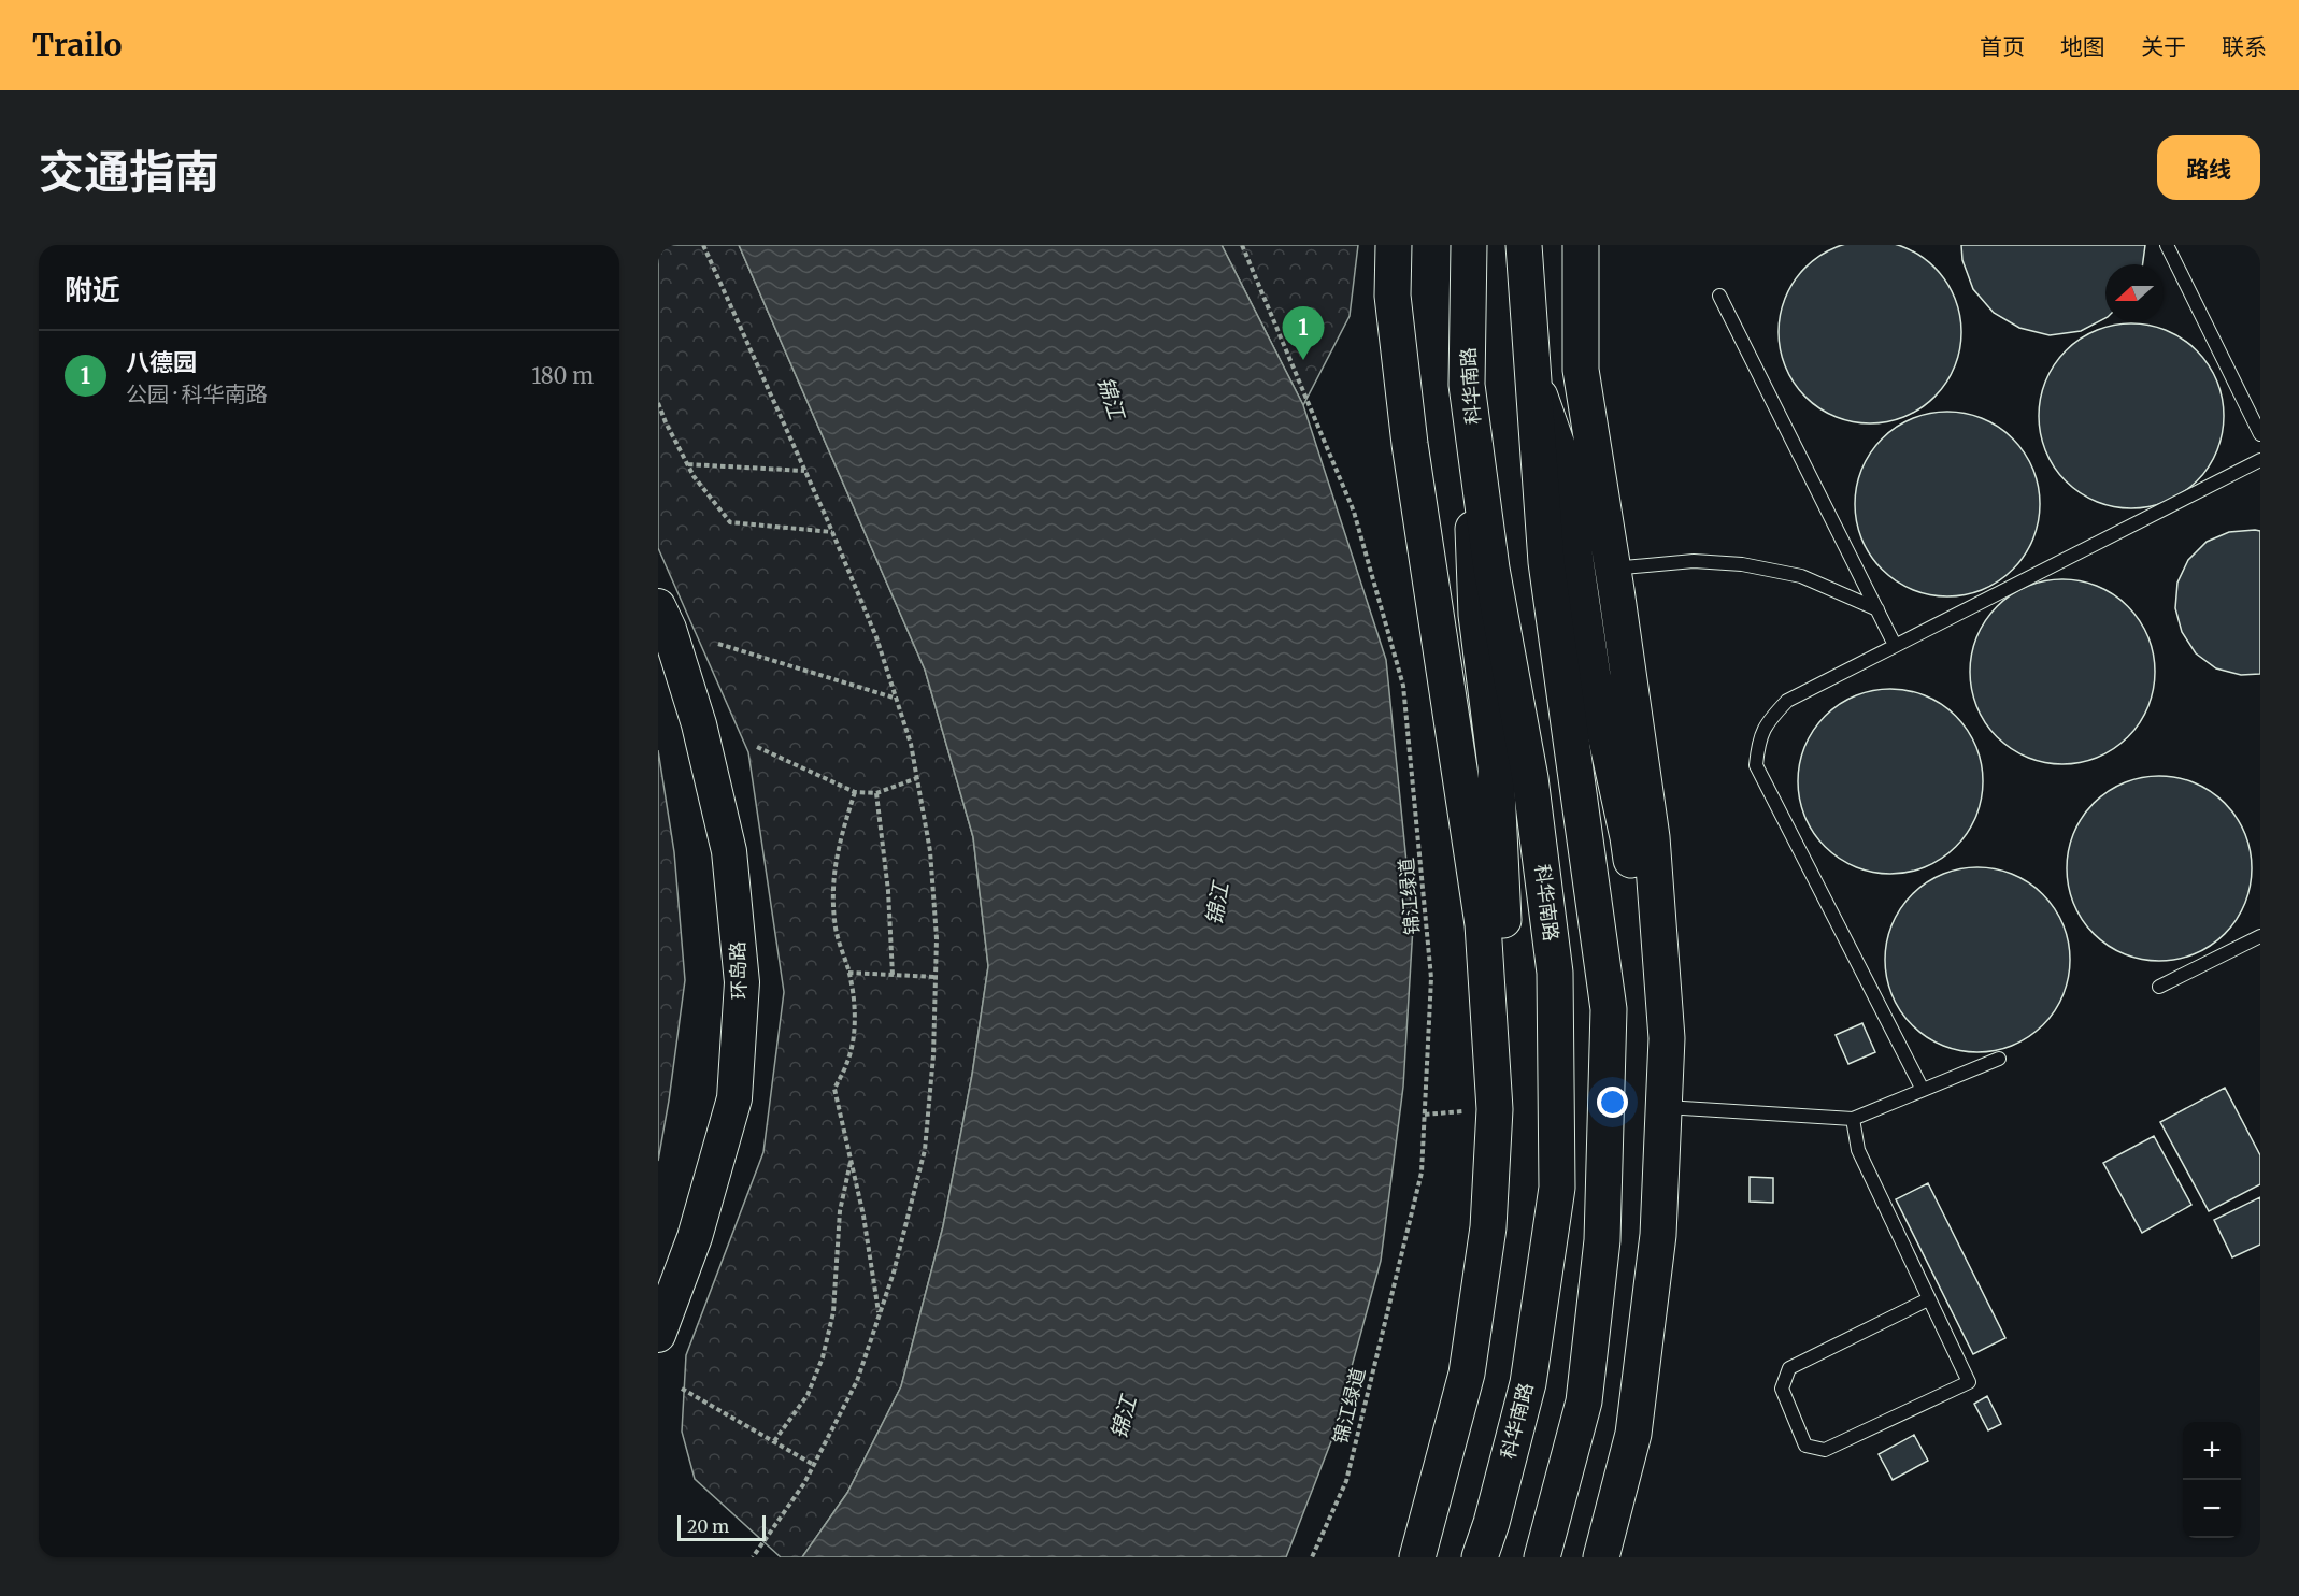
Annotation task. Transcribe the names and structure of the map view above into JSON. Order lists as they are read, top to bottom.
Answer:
{
  "streets": {
    "main road": ["科华南路"],
    "street": ["环岛路"],
    "path": ["锦江绿道"]
  },
  "water": ["锦江"],
  "scale_bar": "20 m",
  "north": "left",
  "page": {
    "header": "Trailo",
    "nav": [
      "首页",
      "地图",
      "关于",
      "联系"
    ],
    "title": "交通指南",
    "buttons": "路线",
    "heading": "附近",
    "pins": "1",
    "list": [
      {
        "mark": "1",
        "name": "八德园",
        "note": "公园 · 科华南路",
        "value": "180 m"
      }
    ],
    "map_buttons": ["+", "−"],
    "scale": "20 m"
  }
}
